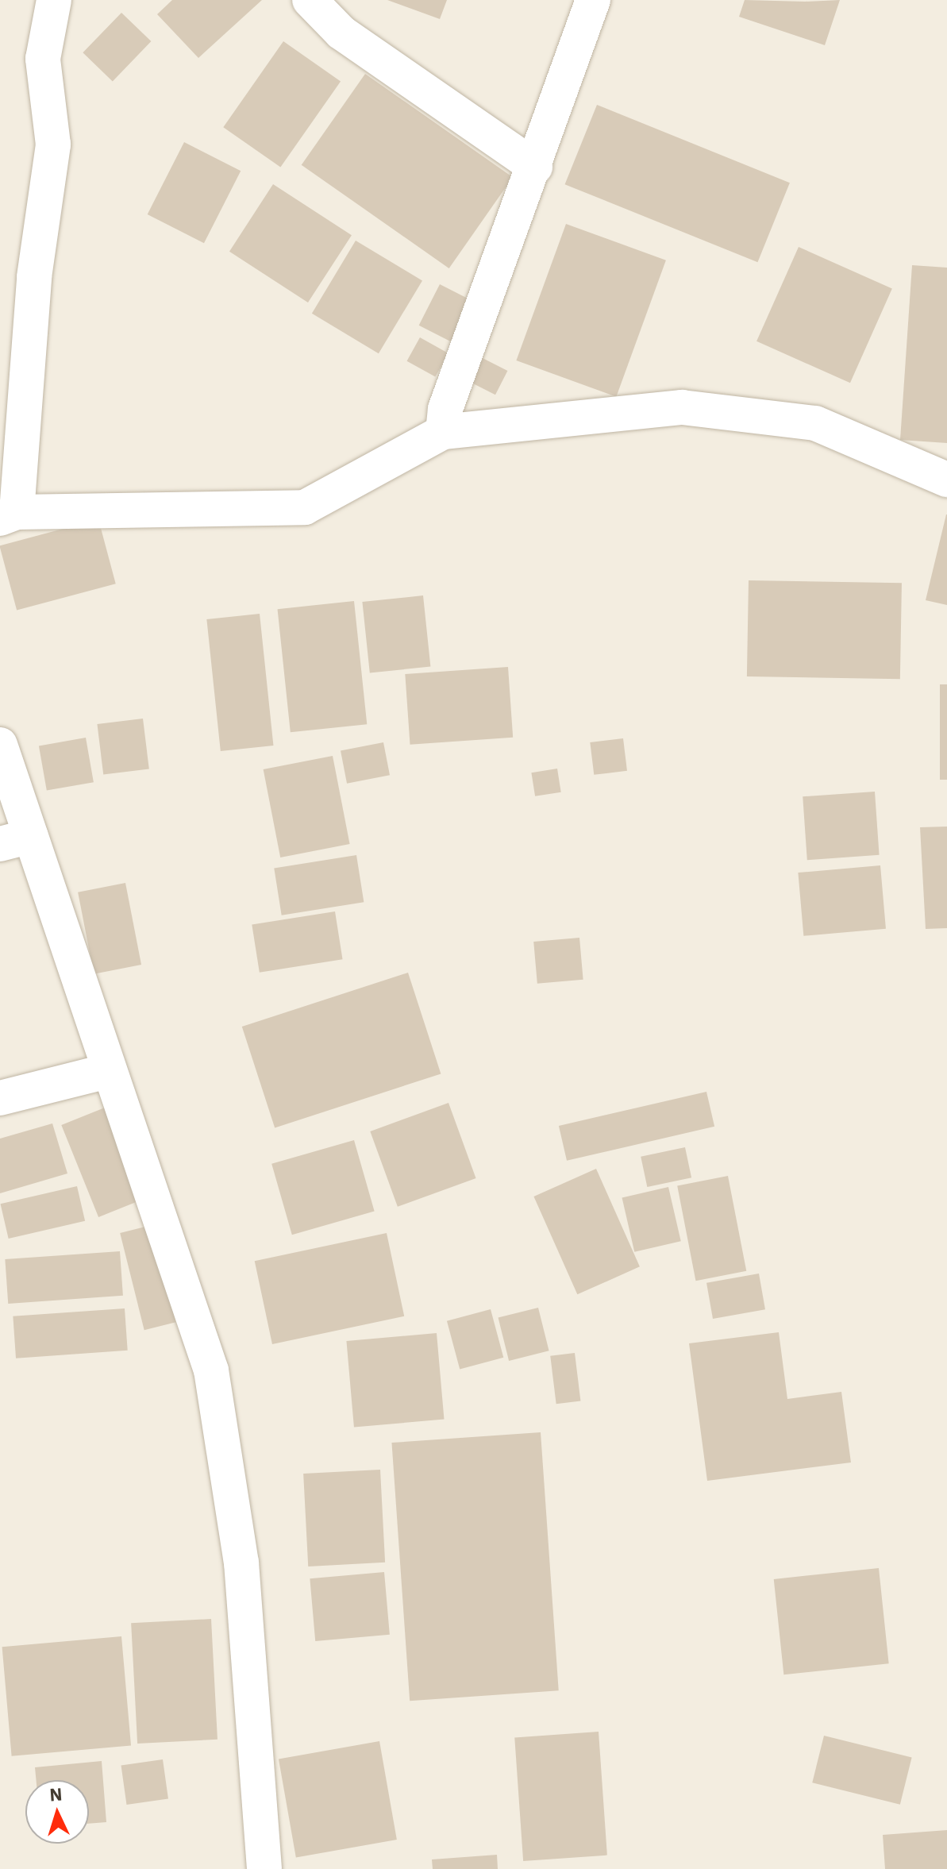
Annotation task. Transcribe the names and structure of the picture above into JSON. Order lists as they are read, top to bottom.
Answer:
{
  "north": "top"
}
